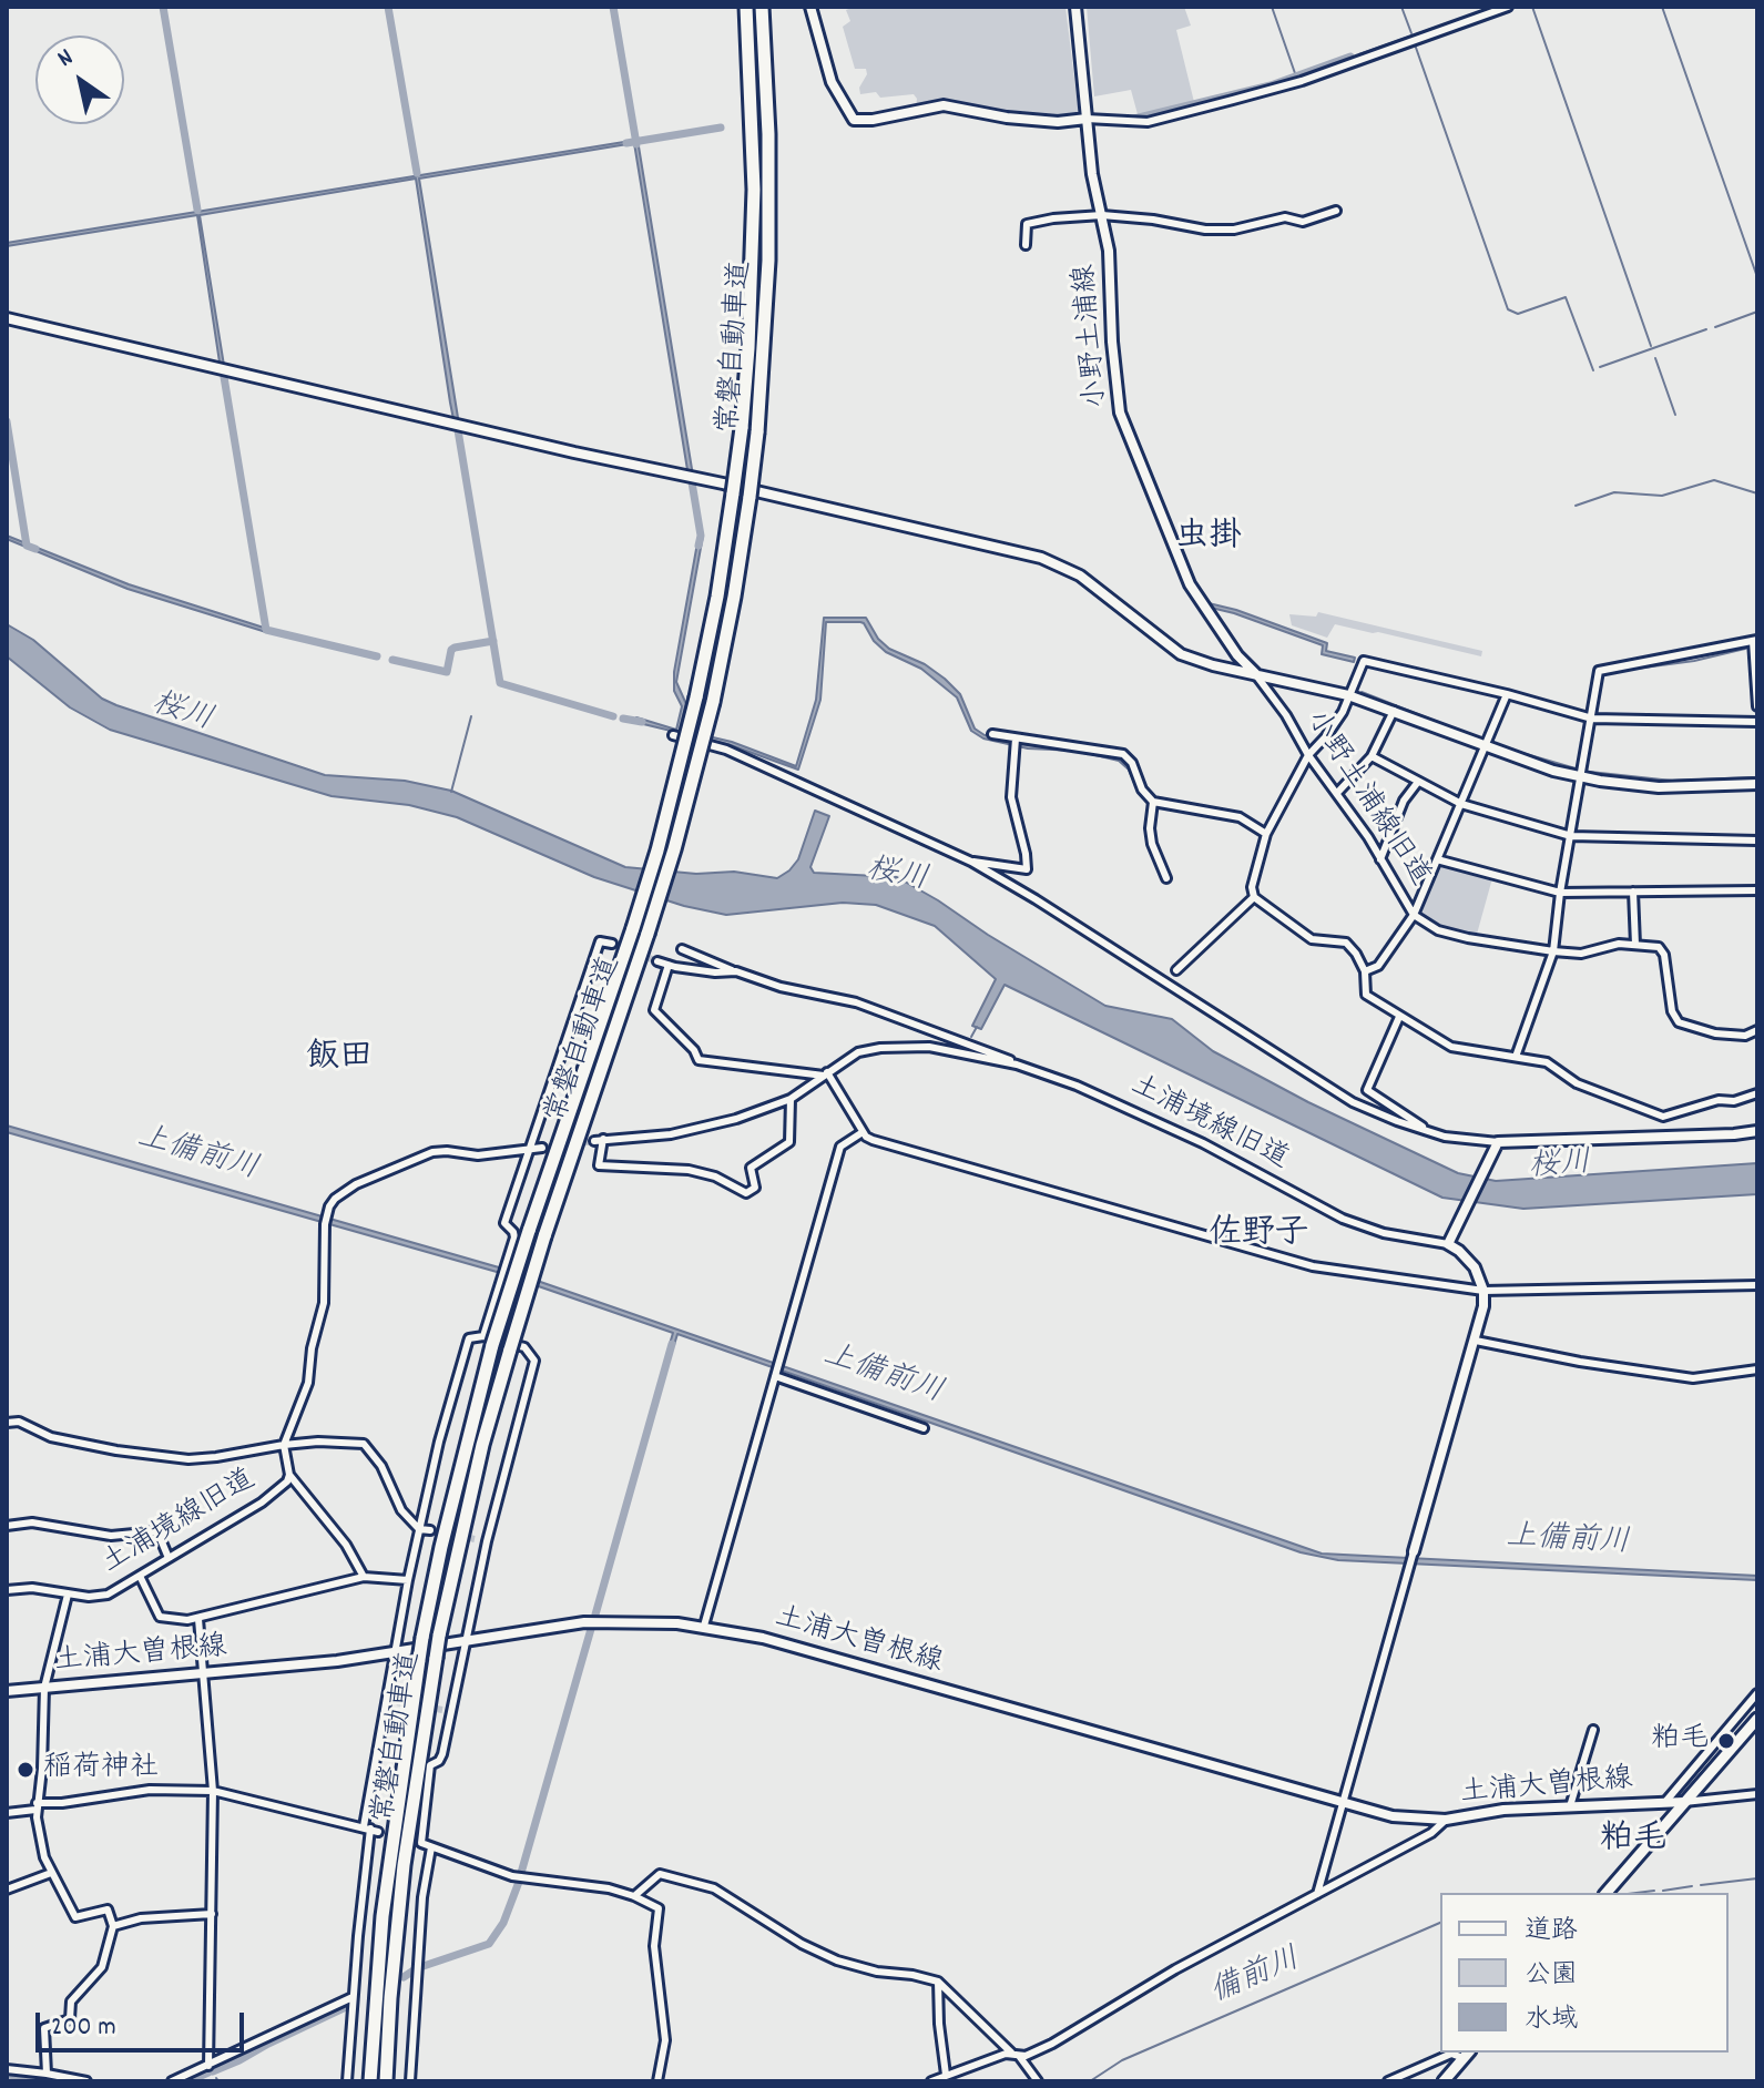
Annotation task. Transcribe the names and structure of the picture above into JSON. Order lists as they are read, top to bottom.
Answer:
{
  "streets": {
    "highway": ["常磐自動車道"],
    "main road": ["小野土浦線", "土浦大曽根線"],
    "street": ["小野土浦線旧道", "土浦境線旧道"]
  },
  "crossings": [
    ["小野土浦線", "小野土浦線旧道"]
  ],
  "districts": [
    "虫掛",
    "飯田",
    "佐野子",
    "粕毛"
  ],
  "water": ["桜川", "上備前川", "備前川"],
  "places": ["粕毛", "稲荷神社"],
  "legend": ["道路", "公園", "水域"],
  "scale_bar": "200 m",
  "north": "top left"
}
